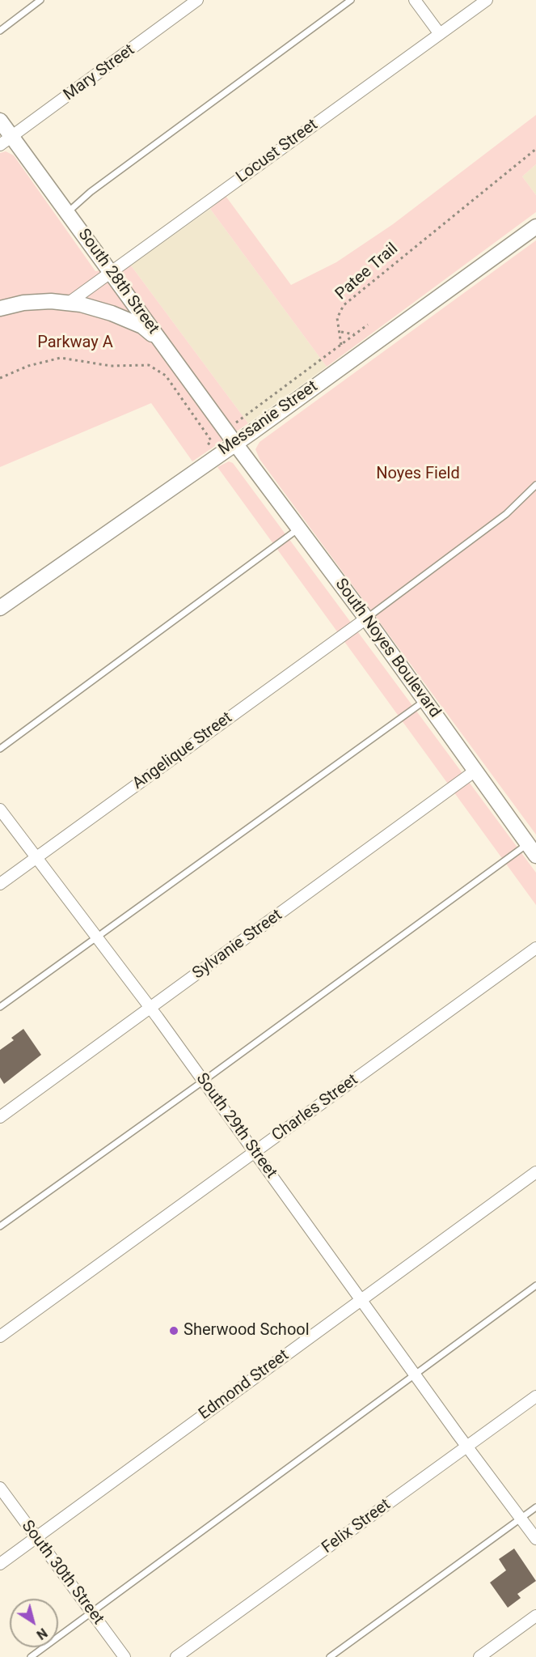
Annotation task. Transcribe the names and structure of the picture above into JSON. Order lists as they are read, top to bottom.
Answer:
{
  "streets": {
    "street": [
      "Mary Street",
      "Locust Street",
      "South 28th Street",
      "Messanie Street",
      "South Noyes Boulevard",
      "Angelique Street",
      "Sylvanie Street",
      "Charles Street",
      "South 29th Street",
      "Edmond Street",
      "Felix Street",
      "South 30th Street"
    ],
    "path": ["Patee Trail"]
  },
  "crossings": [
    ["Mary Street", "South 28th Street"],
    ["Locust Street", "South 28th Street"],
    ["South 28th Street", "Messanie Street"],
    ["South 28th Street", "South Noyes Boulevard"],
    ["Messanie Street", "South Noyes Boulevard"],
    ["South Noyes Boulevard", "Angelique Street"],
    ["South Noyes Boulevard", "Sylvanie Street"],
    ["Angelique Street", "South 29th Street"],
    ["Sylvanie Street", "South 29th Street"],
    ["Charles Street", "South 29th Street"],
    ["South 29th Street", "Edmond Street"],
    ["South 29th Street", "Felix Street"],
    ["Edmond Street", "South 30th Street"]
  ],
  "parks": ["Parkway A", "Noyes Field"],
  "places": ["Sherwood School"],
  "north": "bottom right"
}
